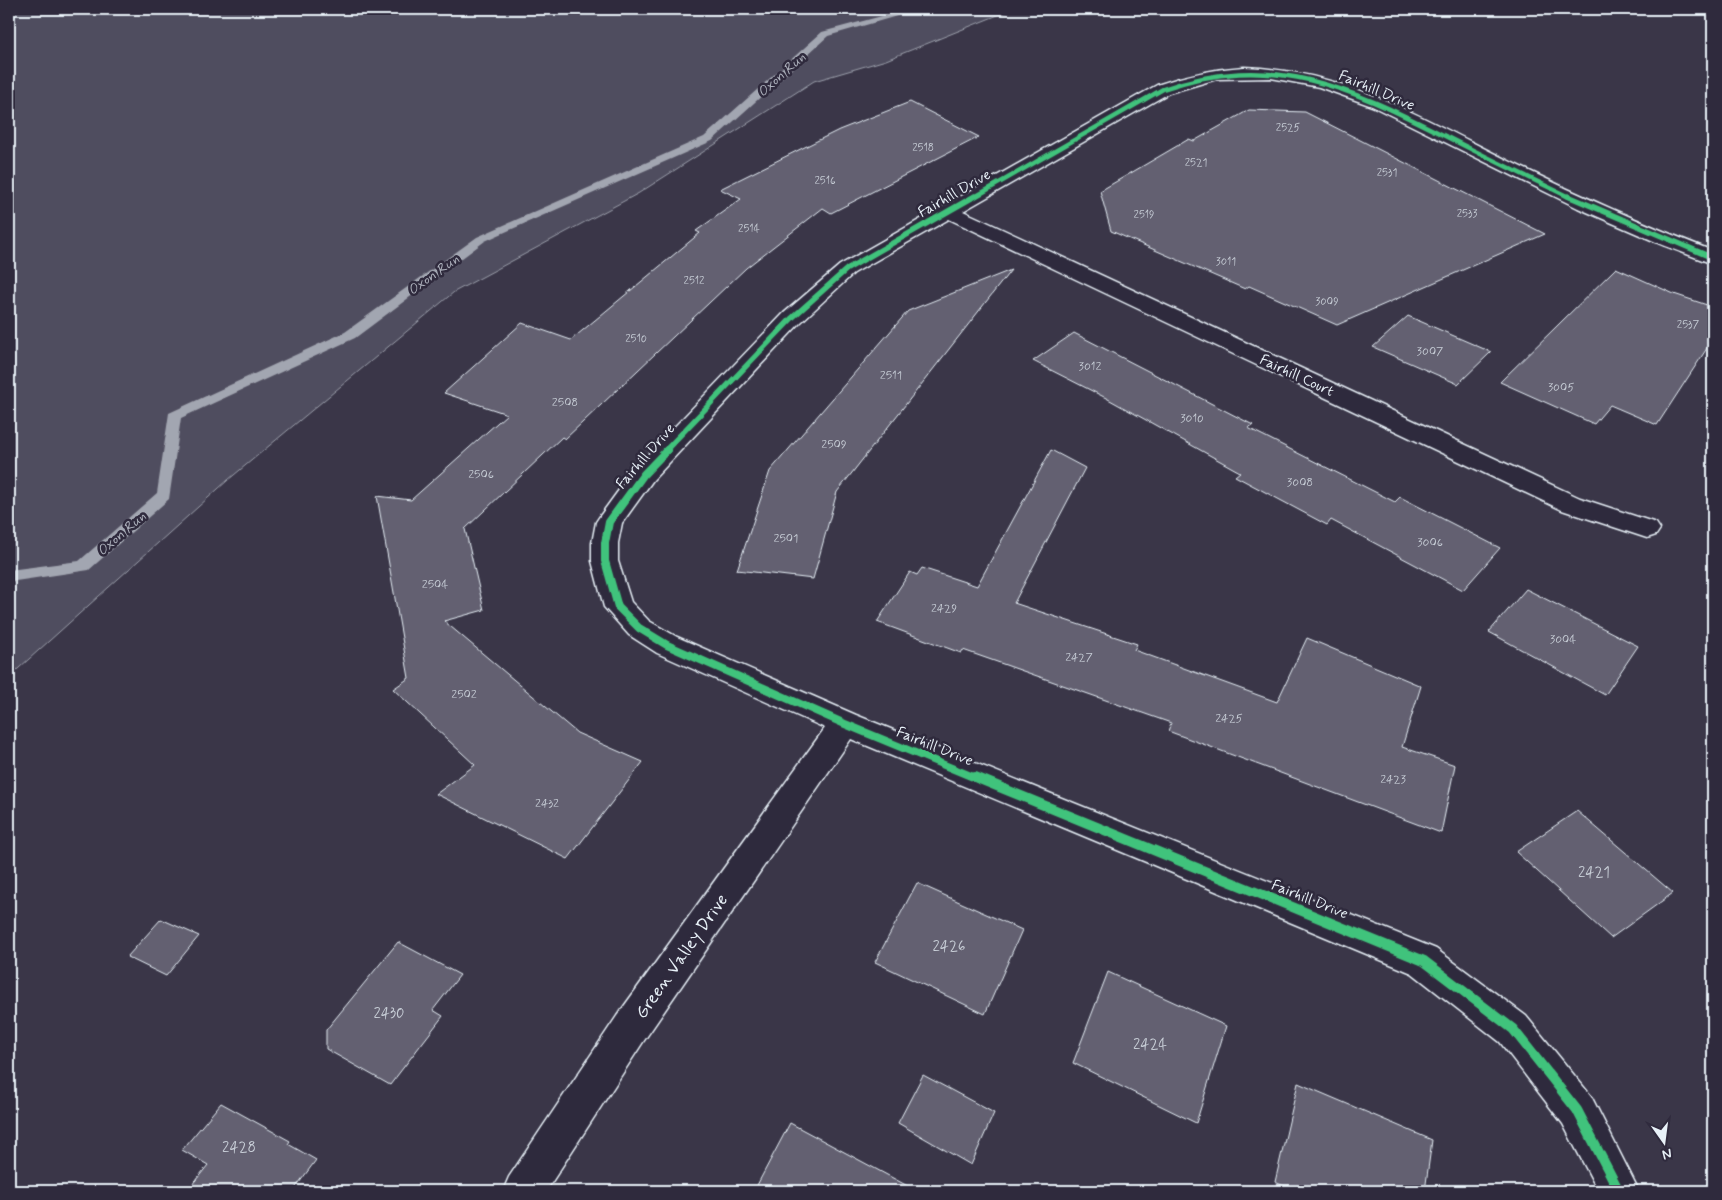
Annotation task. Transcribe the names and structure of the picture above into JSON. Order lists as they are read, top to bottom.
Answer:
{
  "streets": {
    "street": ["Fairhill Drive", "Fairhill Court", "Green Valley Drive"]
  },
  "crossings": [
    ["Fairhill Drive", "Fairhill Court"],
    ["Fairhill Drive", "Green Valley Drive"]
  ],
  "water": ["Oxon Run"],
  "house_numbers": [
    "2525",
    "2518",
    "2521",
    "2531",
    "2516",
    "2533",
    "2519",
    "2514",
    "3011",
    "2512",
    "3009",
    "2537",
    "2510",
    "3007",
    "3012",
    "2511",
    "3005",
    "2508",
    "3010",
    "2509",
    "2506",
    "3008",
    "2501",
    "3006",
    "2504",
    "2429",
    "3004",
    "2427",
    "2502",
    "2425",
    "2423",
    "2432",
    "2421",
    "2426",
    "2430",
    "2424",
    "2428"
  ],
  "north": "bottom"
}
